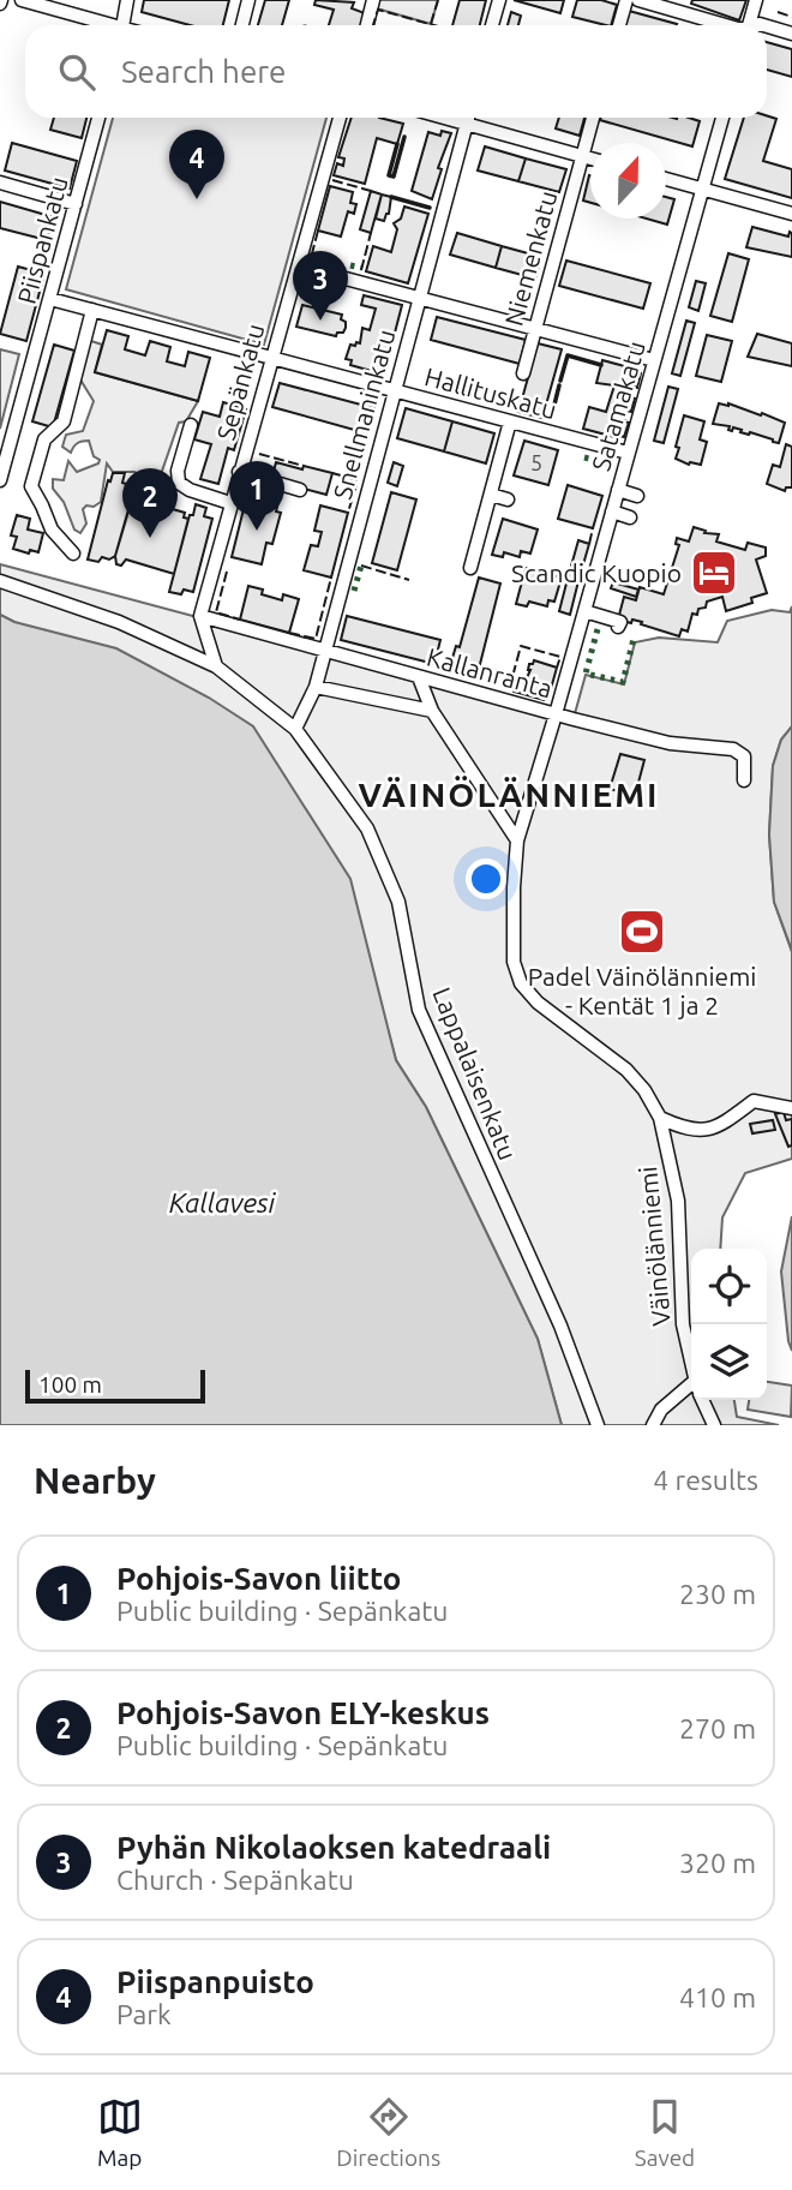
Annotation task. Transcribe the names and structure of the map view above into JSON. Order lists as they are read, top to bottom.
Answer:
{
  "streets": {
    "street": [
      "Piispankatu",
      "Niemenkatu",
      "Sepänkatu",
      "Hallituskatu",
      "Satamakatu",
      "Snellmaninkatu",
      "Kallanranta",
      "Lappalaisenkatu",
      "Väinölänniemi"
    ]
  },
  "crossings": [
    ["Piispankatu", "Hallituskatu"],
    ["Sepänkatu", "Hallituskatu"],
    ["Sepänkatu", "Kallanranta"],
    ["Hallituskatu", "Satamakatu"],
    ["Hallituskatu", "Snellmaninkatu"],
    ["Satamakatu", "Kallanranta"],
    ["Satamakatu", "Väinölänniemi"],
    ["Snellmaninkatu", "Kallanranta"],
    ["Snellmaninkatu", "Lappalaisenkatu"],
    ["Kallanranta", "Väinölänniemi"]
  ],
  "districts": ["VÄINÖLÄNNIEMI"],
  "water": ["Kallavesi"],
  "places": {
    "hotel": ["Scandic Kuopio"],
    "sports": ["Padel Väinölänniemi - Kentät 1 ja 2"]
  },
  "house_numbers": ["5"],
  "scale_bar": "100 m",
  "north": "top",
  "page": {
    "search": "Search here",
    "pins": [
      "4",
      "3",
      "1",
      "2"
    ],
    "scale": "100 m",
    "heading": ["Nearby", "4 results"],
    "list": [
      {
        "mark": "1",
        "name": "Pohjois-Savon liitto",
        "note": "Public building · Sepänkatu",
        "value": "230 m"
      },
      {
        "mark": "2",
        "name": "Pohjois-Savon ELY-keskus",
        "note": "Public building · Sepänkatu",
        "value": "270 m"
      },
      {
        "mark": "3",
        "name": "Pyhän Nikolaoksen katedraali",
        "note": "Church · Sepänkatu",
        "value": "320 m"
      },
      {
        "mark": "4",
        "name": "Piispanpuisto",
        "note": "Park",
        "value": "410 m"
      }
    ],
    "nav": ["Map", "Directions", "Saved"]
  }
}
